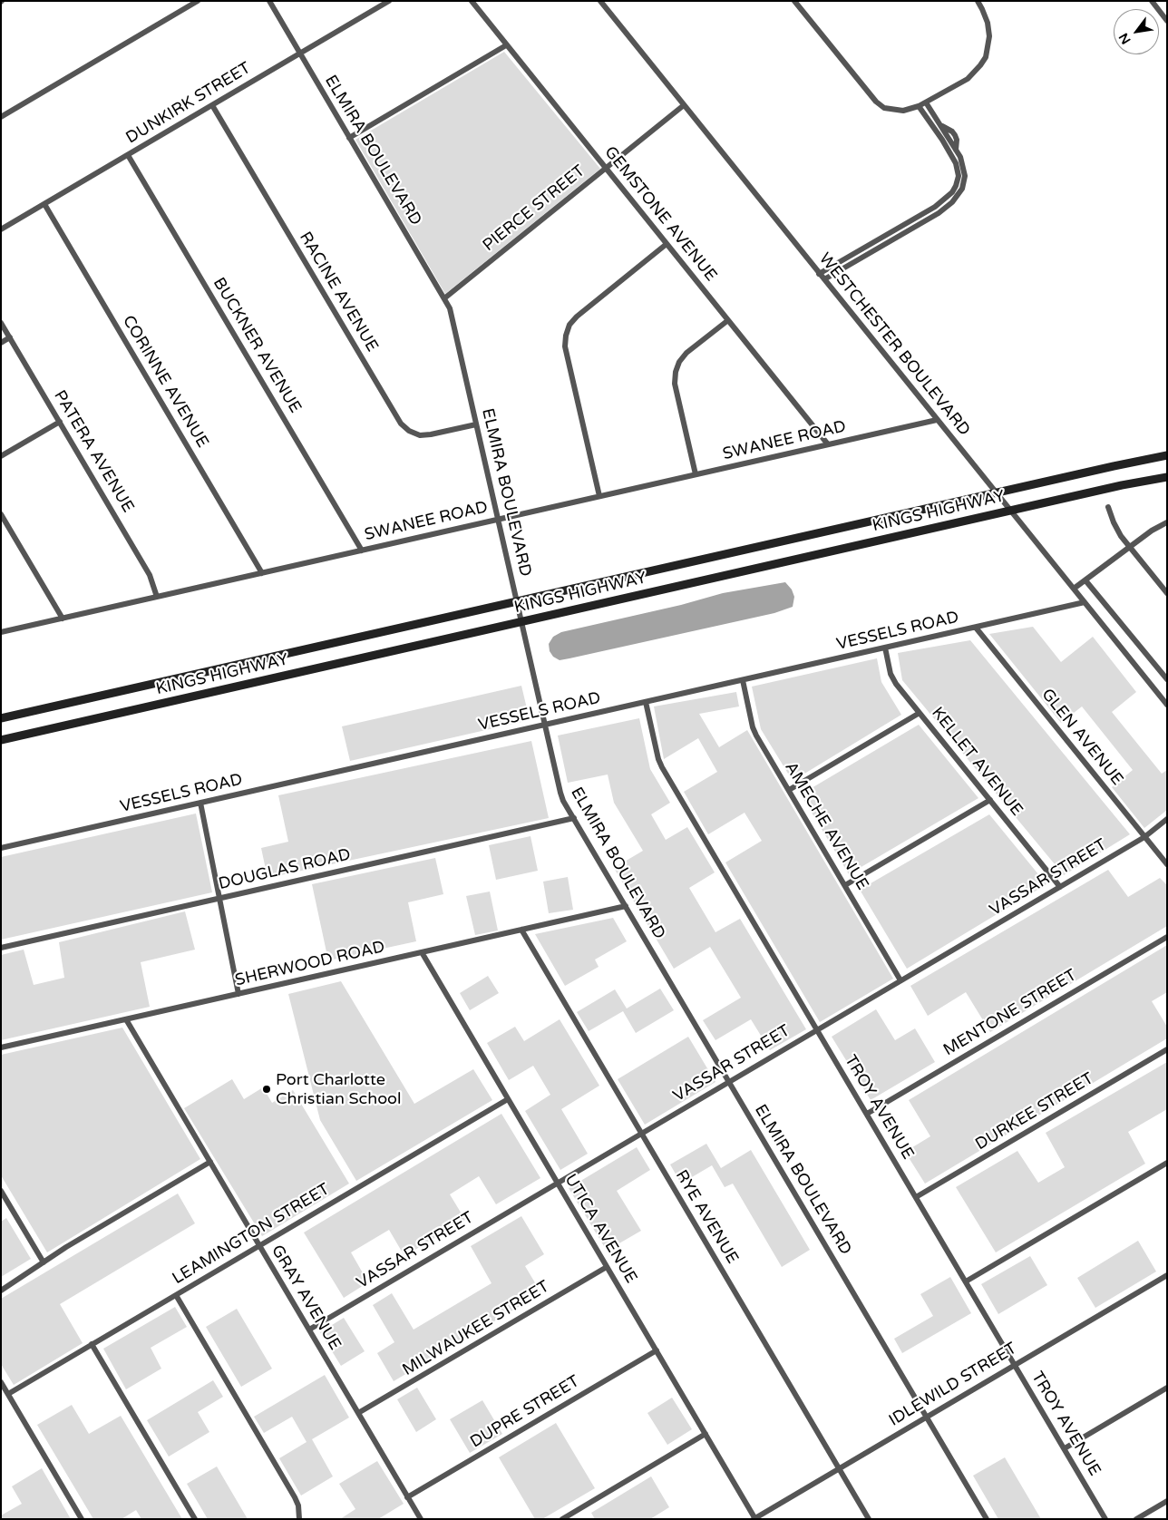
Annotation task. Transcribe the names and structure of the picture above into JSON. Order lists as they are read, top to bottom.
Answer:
{
  "streets": {
    "main road": ["KINGS HIGHWAY"],
    "street": [
      "DUNKIRK STREET",
      "ELMIRA BOULEVARD",
      "PIERCE STREET",
      "GEMSTONE AVENUE",
      "RACINE AVENUE",
      "WESTCHESTER BOULEVARD",
      "BUCKNER AVENUE",
      "CORINNE AVENUE",
      "SWANEE ROAD",
      "PATERA AVENUE",
      "VESSELS ROAD",
      "GLEN AVENUE",
      "KELLET AVENUE",
      "AMECHE AVENUE",
      "DOUGLAS ROAD",
      "VASSAR STREET",
      "SHERWOOD ROAD",
      "MENTONE STREET",
      "TROY AVENUE",
      "DURKEE STREET",
      "RYE AVENUE",
      "UTICA AVENUE",
      "LEAMINGTON STREET",
      "GRAY AVENUE",
      "MILWAUKEE STREET",
      "IDLEWILD STREET",
      "DUPRE STREET"
    ]
  },
  "crossings": [
    ["DUNKIRK STREET", "ELMIRA BOULEVARD"],
    ["DUNKIRK STREET", "RACINE AVENUE"],
    ["DUNKIRK STREET", "BUCKNER AVENUE"],
    ["DUNKIRK STREET", "CORINNE AVENUE"],
    ["ELMIRA BOULEVARD", "PIERCE STREET"],
    ["ELMIRA BOULEVARD", "RACINE AVENUE"],
    ["ELMIRA BOULEVARD", "SWANEE ROAD"],
    ["ELMIRA BOULEVARD", "KINGS HIGHWAY"],
    ["ELMIRA BOULEVARD", "VESSELS ROAD"],
    ["ELMIRA BOULEVARD", "DOUGLAS ROAD"],
    ["ELMIRA BOULEVARD", "VASSAR STREET"],
    ["ELMIRA BOULEVARD", "SHERWOOD ROAD"],
    ["ELMIRA BOULEVARD", "IDLEWILD STREET"],
    ["PIERCE STREET", "GEMSTONE AVENUE"],
    ["PIERCE STREET", "WESTCHESTER BOULEVARD"],
    ["GEMSTONE AVENUE", "SWANEE ROAD"],
    ["WESTCHESTER BOULEVARD", "SWANEE ROAD"],
    ["WESTCHESTER BOULEVARD", "KINGS HIGHWAY"],
    ["WESTCHESTER BOULEVARD", "VESSELS ROAD"],
    ["BUCKNER AVENUE", "SWANEE ROAD"],
    ["CORINNE AVENUE", "SWANEE ROAD"],
    ["SWANEE ROAD", "PATERA AVENUE"],
    ["VESSELS ROAD", "GLEN AVENUE"],
    ["VESSELS ROAD", "KELLET AVENUE"],
    ["VESSELS ROAD", "AMECHE AVENUE"],
    ["VESSELS ROAD", "TROY AVENUE"],
    ["GLEN AVENUE", "VASSAR STREET"],
    ["KELLET AVENUE", "VASSAR STREET"],
    ["AMECHE AVENUE", "VASSAR STREET"],
    ["VASSAR STREET", "TROY AVENUE"],
    ["VASSAR STREET", "RYE AVENUE"],
    ["VASSAR STREET", "UTICA AVENUE"],
    ["VASSAR STREET", "GRAY AVENUE"],
    ["SHERWOOD ROAD", "RYE AVENUE"],
    ["SHERWOOD ROAD", "UTICA AVENUE"],
    ["SHERWOOD ROAD", "GRAY AVENUE"],
    ["MENTONE STREET", "TROY AVENUE"],
    ["TROY AVENUE", "DURKEE STREET"],
    ["TROY AVENUE", "IDLEWILD STREET"],
    ["RYE AVENUE", "IDLEWILD STREET"],
    ["UTICA AVENUE", "LEAMINGTON STREET"],
    ["UTICA AVENUE", "MILWAUKEE STREET"],
    ["UTICA AVENUE", "IDLEWILD STREET"],
    ["UTICA AVENUE", "DUPRE STREET"],
    ["LEAMINGTON STREET", "GRAY AVENUE"],
    ["GRAY AVENUE", "MILWAUKEE STREET"],
    ["GRAY AVENUE", "DUPRE STREET"]
  ],
  "places": ["Port Charlotte Christian School"],
  "north": "bottom left"
}
